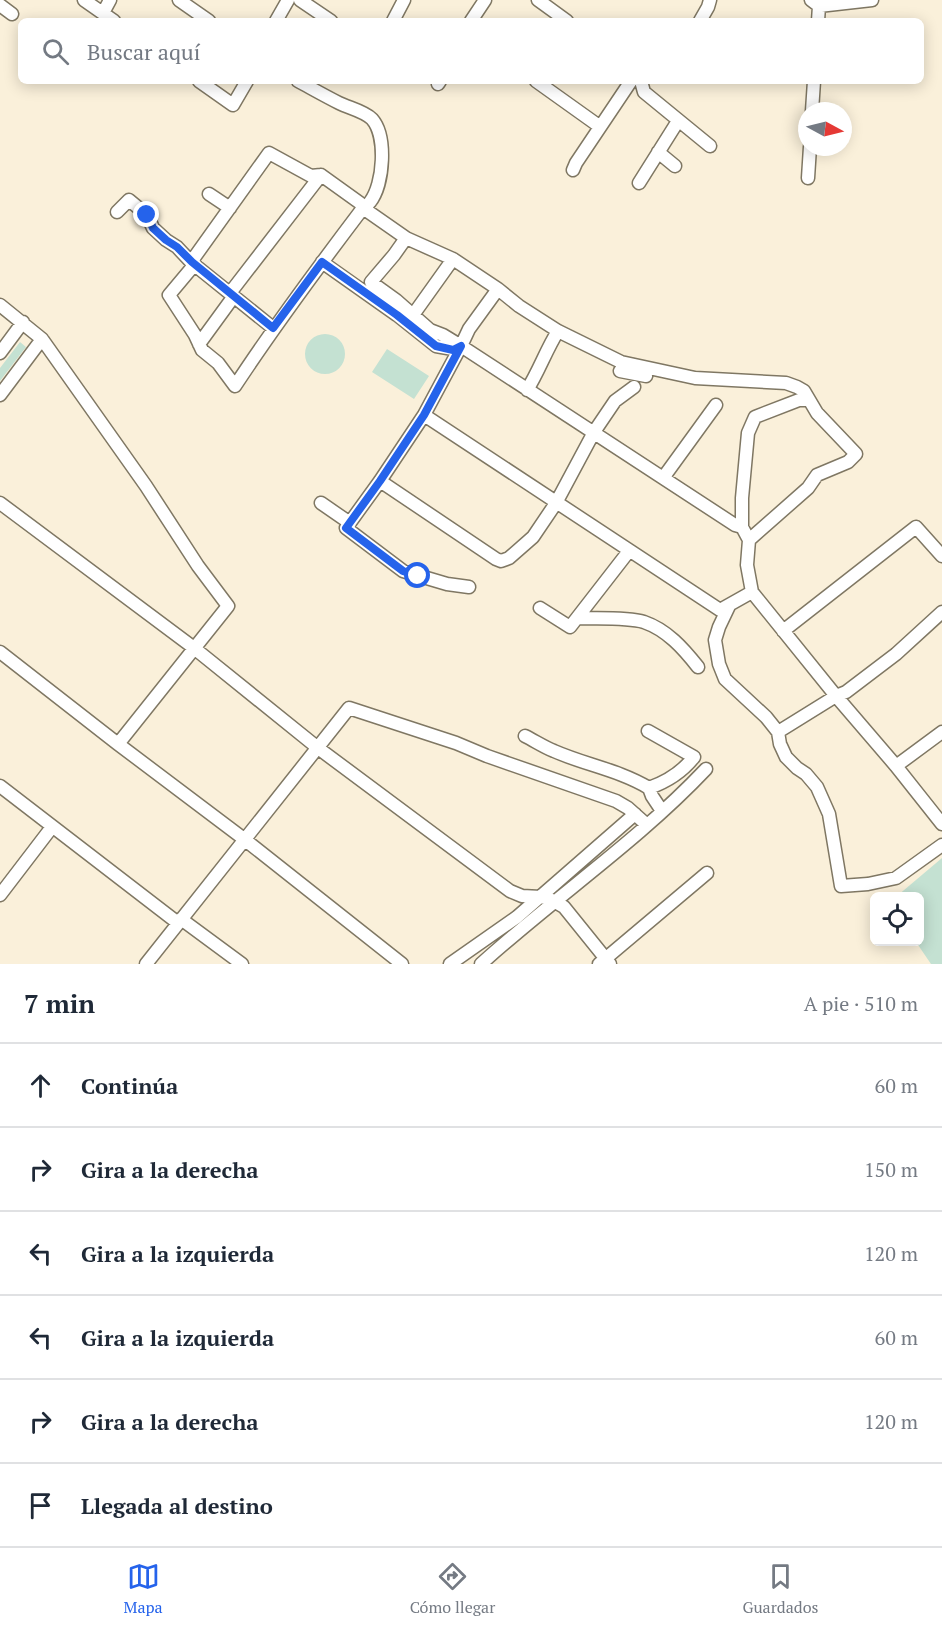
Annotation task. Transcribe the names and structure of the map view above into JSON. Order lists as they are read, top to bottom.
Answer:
{
  "north": "right",
  "page": {
    "search": "Buscar aquí",
    "heading": ["7 min", "A pie · 510 m"],
    "list": [
      ["Continúa", "60 m"],
      ["Gira a la derecha", "150 m"],
      ["Gira a la izquierda", "120 m"],
      ["Gira a la izquierda", "60 m"],
      ["Gira a la derecha", "120 m"],
      "Llegada al destino"
    ],
    "nav": ["Mapa", "Cómo llegar", "Guardados"]
  }
}
